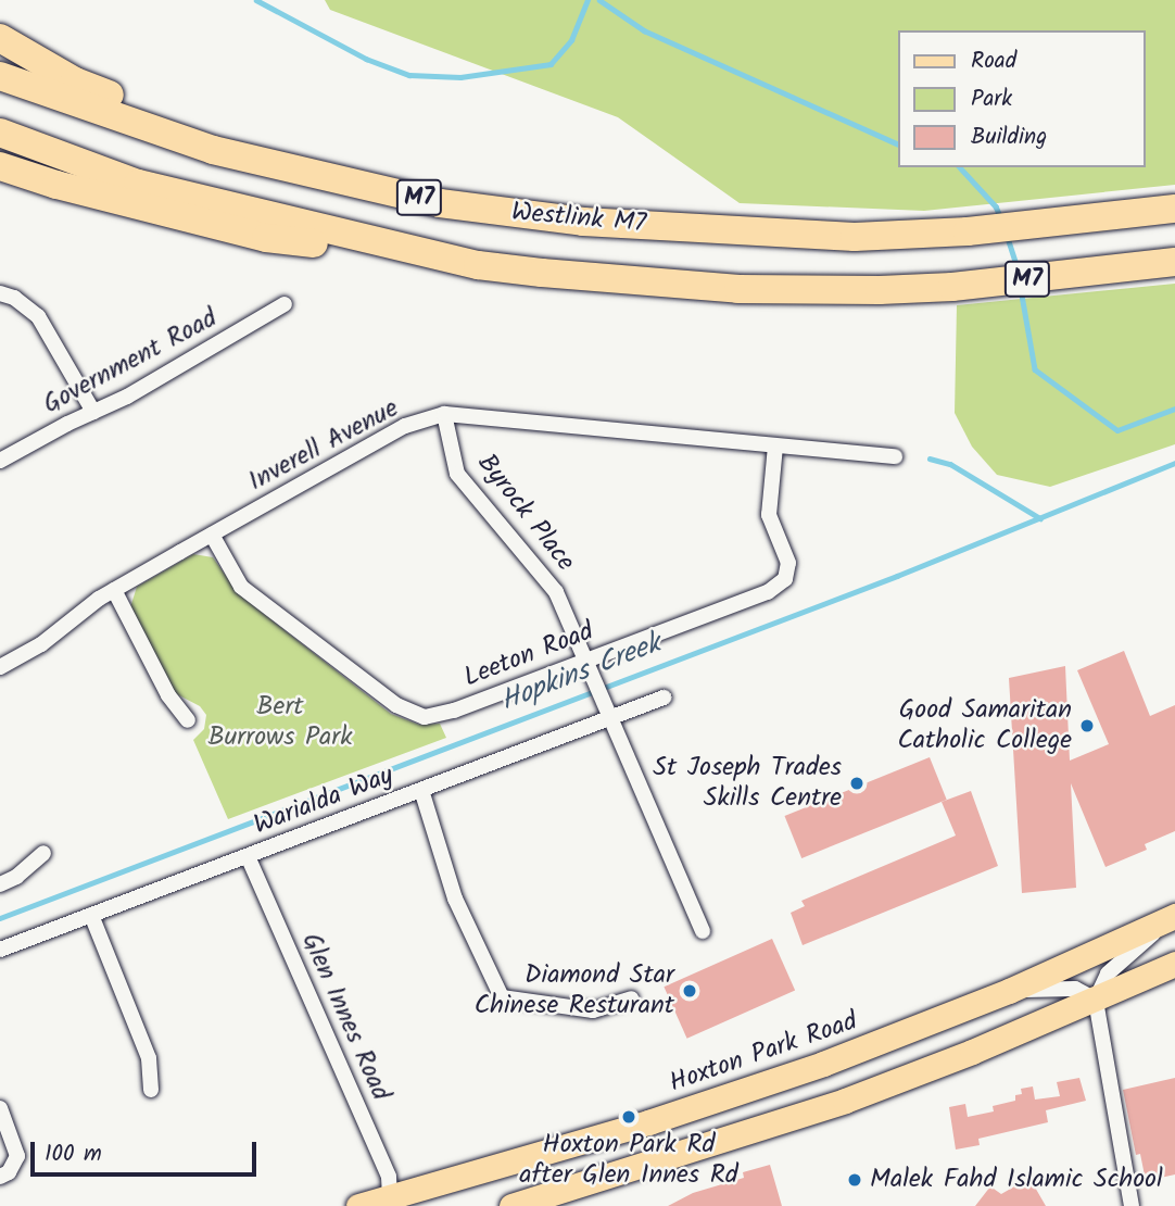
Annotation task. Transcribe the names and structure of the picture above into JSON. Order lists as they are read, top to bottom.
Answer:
{
  "streets": {
    "highway": ["M7", "Westlink M7"],
    "main road": ["Hoxton Park Road"],
    "street": [
      "Government Road",
      "Inverell Avenue",
      "Byrock Place",
      "Leeton Road",
      "Warialda Way",
      "Glen Innes Road"
    ]
  },
  "crossings": [
    ["M7", "Westlink M7"],
    ["Inverell Avenue", "Byrock Place"],
    ["Inverell Avenue", "Leeton Road"],
    ["Byrock Place", "Leeton Road"],
    ["Byrock Place", "Warialda Way"],
    ["Warialda Way", "Glen Innes Road"],
    ["Glen Innes Road", "Hoxton Park Road"]
  ],
  "water": ["Hopkins Creek"],
  "parks": ["Bert Burrows Park"],
  "places": [
    "Good Samaritan Catholic College",
    "St Joseph Trades Skills Centre",
    "Diamond Star Chinese Resturant",
    "Hoxton Park Rd after Glen Innes Rd",
    "Malek Fahd Islamic School"
  ],
  "legend": ["Road", "Park", "Building"],
  "scale_bar": "100 m"
}
